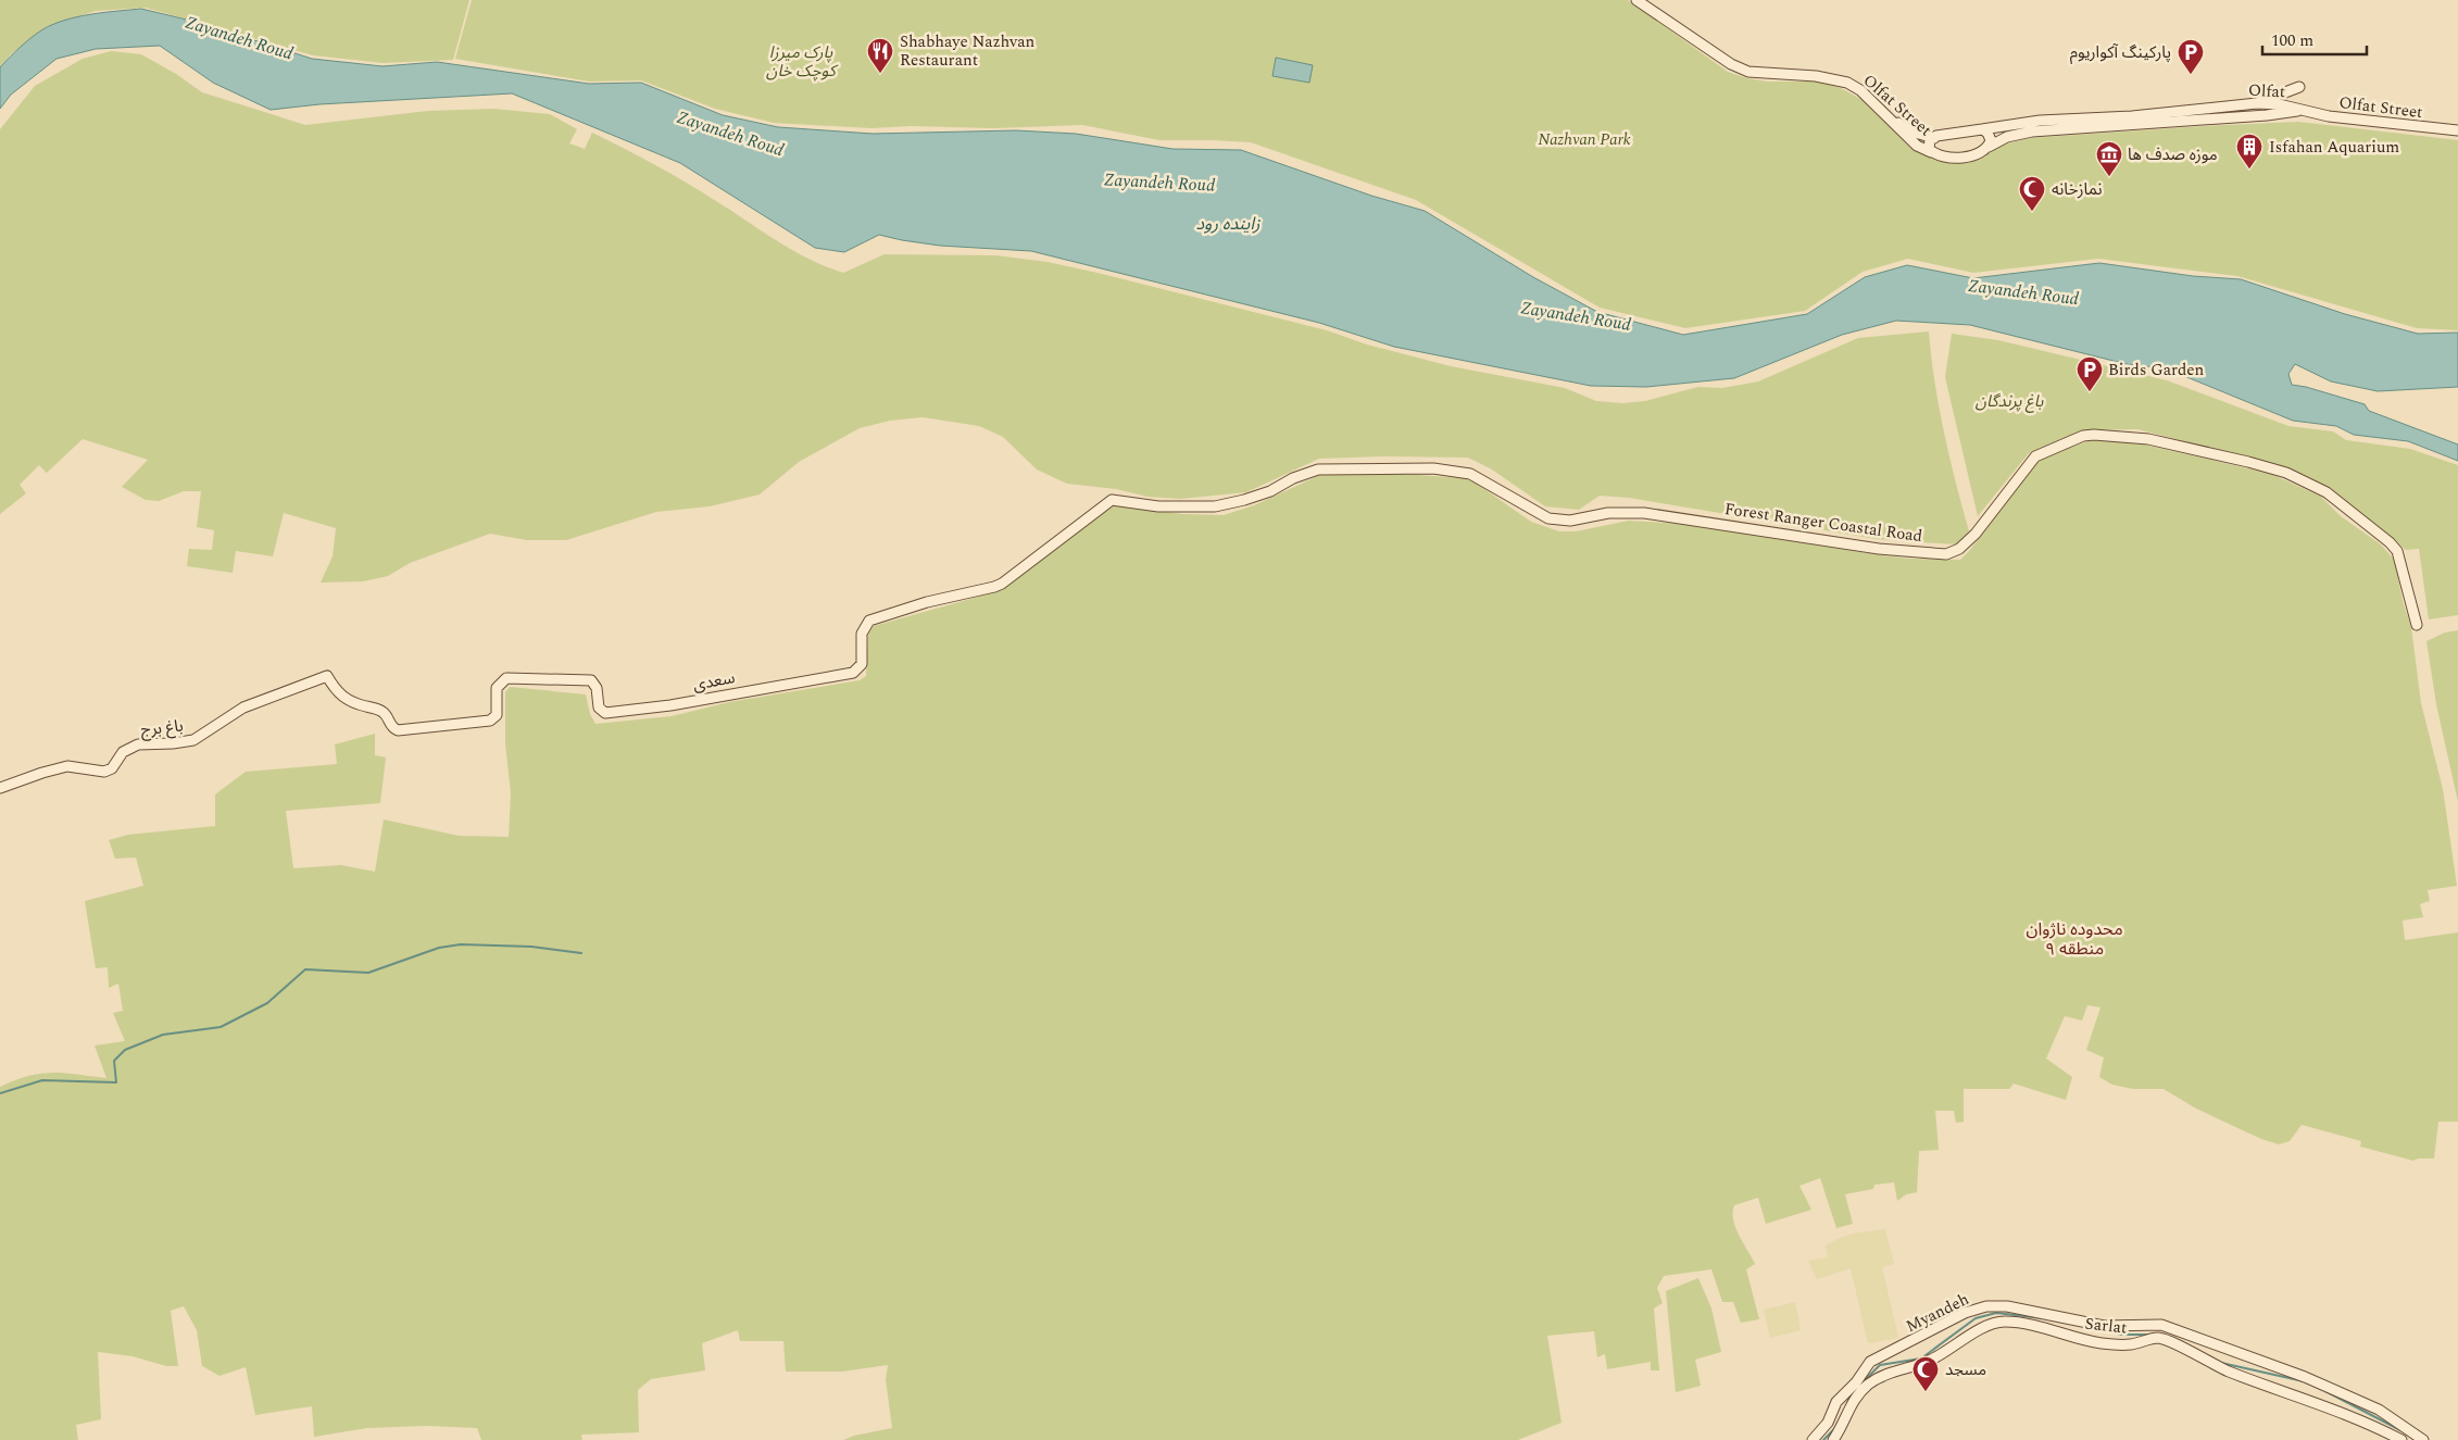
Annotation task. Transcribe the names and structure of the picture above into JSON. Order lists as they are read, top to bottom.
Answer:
{
  "streets": {
    "street": [
      "Olfat",
      "Olfat Street",
      "Forest Ranger Coastal Road",
      "سعدی",
      "باغ برج",
      "Myandeh",
      "Sarlat"
    ]
  },
  "crossings": [
    ["Olfat", "Olfat Street"],
    ["Forest Ranger Coastal Road", "سعدی"],
    ["سعدی", "باغ برج"],
    ["Myandeh", "Sarlat"]
  ],
  "districts": ["محدوده ناژوان منطقه ۹"],
  "water": ["Zayandeh Roud", "زاینده رود"],
  "parks": ["پارک میرزا کوچک خان", "Nazhvan Park", "باغ پرندگان"],
  "places": {
    "restaurant": ["Shabhaye Nazhvan Restaurant"],
    "parking": ["پارکینگ آکواریوم", "Birds Garden"],
    "building": ["Isfahan Aquarium"],
    "museum": ["موزه صدف ها"],
    "mosque": ["نمازخانه", "مسجد"]
  },
  "scale_bar": "100 m"
}
